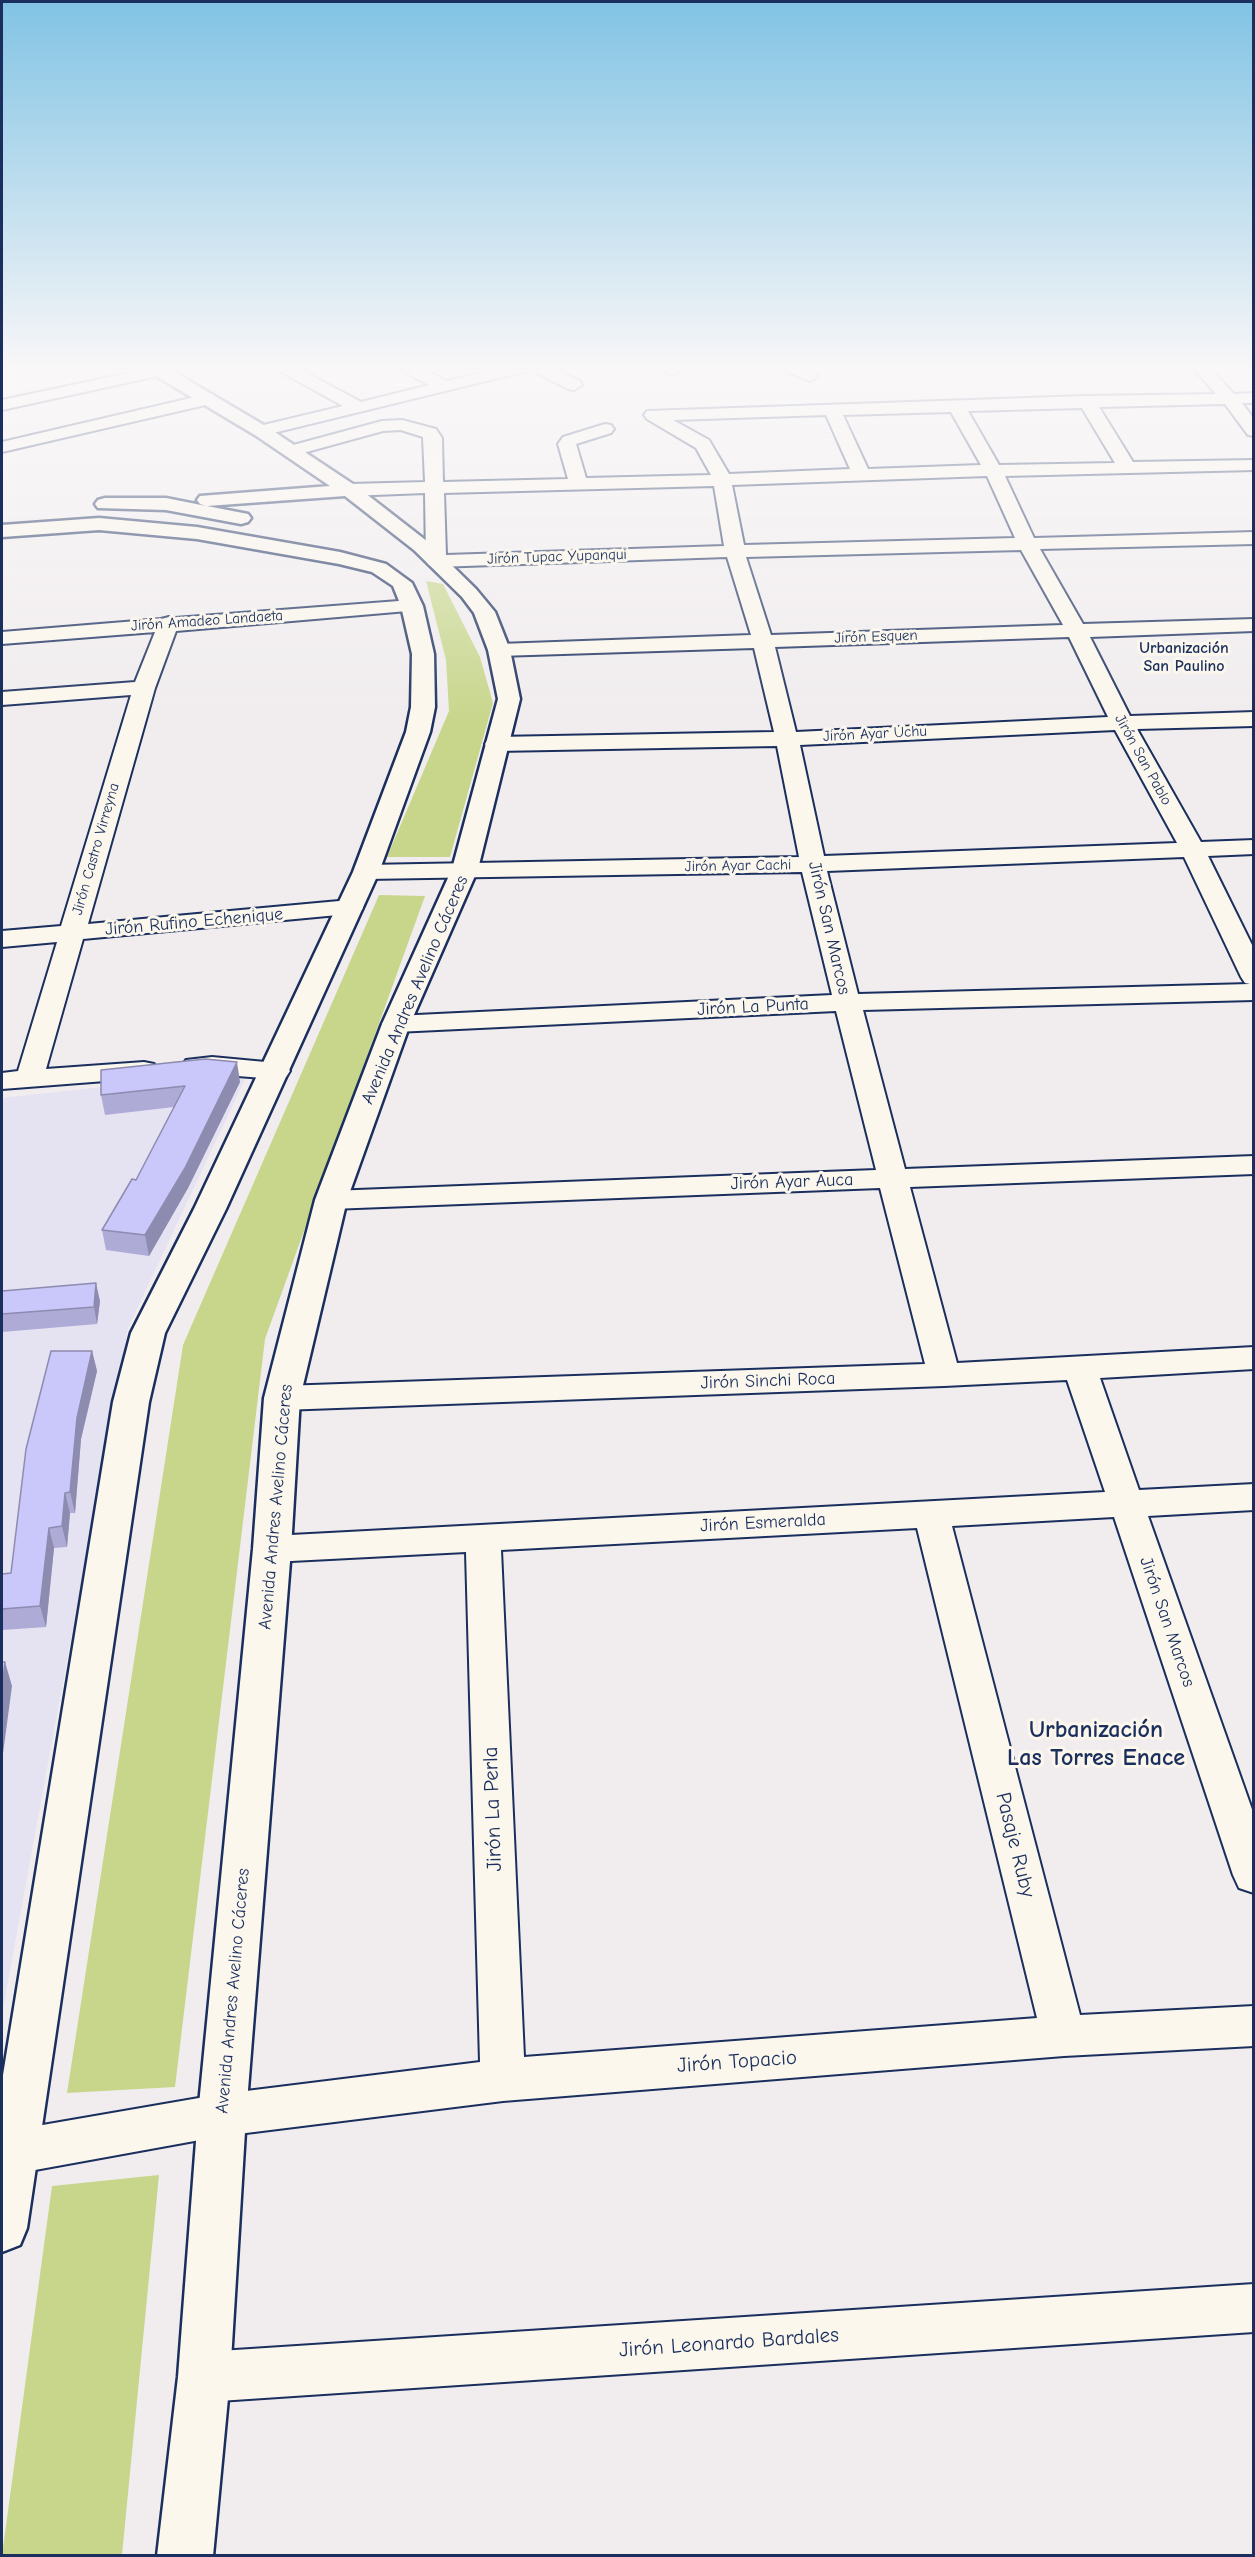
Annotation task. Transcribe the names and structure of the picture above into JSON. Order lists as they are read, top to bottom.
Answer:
{
  "streets": {
    "main road": ["Avenida Andres Avelino Cáceres"],
    "street": [
      "Jirón Tupac Yupanqui",
      "Jirón Amadeo Landaeta",
      "Jirón Esquen",
      "Jirón Ayar Uchu",
      "Jirón San Pablo",
      "Jirón Castro Virreyna",
      "Jirón Ayar Cachi",
      "Jirón Rufino Echenique",
      "Jirón San Marcos",
      "Jirón La Punta",
      "Jirón Ayar Auca",
      "Jirón Sinchi Roca",
      "Jirón Esmeralda",
      "Jirón La Perla",
      "Pasaje Ruby",
      "Jirón Topacio",
      "Jirón Leonardo Bardales"
    ]
  },
  "crossings": [
    ["Jirón Tupac Yupanqui", "Jirón San Pablo"],
    ["Jirón Tupac Yupanqui", "Jirón San Marcos"],
    ["Jirón Tupac Yupanqui", "Avenida Andres Avelino Cáceres"],
    ["Jirón Amadeo Landaeta", "Jirón Castro Virreyna"],
    ["Jirón Esquen", "Jirón San Pablo"],
    ["Jirón Esquen", "Jirón San Marcos"],
    ["Jirón Esquen", "Avenida Andres Avelino Cáceres"],
    ["Jirón Ayar Uchu", "Jirón San Pablo"],
    ["Jirón Ayar Uchu", "Jirón San Marcos"],
    ["Jirón Ayar Uchu", "Avenida Andres Avelino Cáceres"],
    ["Jirón San Pablo", "Jirón Ayar Cachi"],
    ["Jirón Castro Virreyna", "Jirón Rufino Echenique"],
    ["Jirón Ayar Cachi", "Jirón San Marcos"],
    ["Jirón Ayar Cachi", "Avenida Andres Avelino Cáceres"],
    ["Jirón San Marcos", "Jirón La Punta"],
    ["Jirón San Marcos", "Jirón Ayar Auca"],
    ["Jirón San Marcos", "Jirón Sinchi Roca"],
    ["Jirón San Marcos", "Jirón Esmeralda"],
    ["Avenida Andres Avelino Cáceres", "Jirón La Punta"],
    ["Avenida Andres Avelino Cáceres", "Jirón Ayar Auca"],
    ["Avenida Andres Avelino Cáceres", "Jirón Sinchi Roca"],
    ["Avenida Andres Avelino Cáceres", "Jirón Esmeralda"],
    ["Avenida Andres Avelino Cáceres", "Jirón Topacio"],
    ["Avenida Andres Avelino Cáceres", "Jirón Leonardo Bardales"],
    ["Jirón Esmeralda", "Jirón La Perla"],
    ["Jirón Esmeralda", "Pasaje Ruby"],
    ["Jirón La Perla", "Jirón Topacio"],
    ["Pasaje Ruby", "Jirón Topacio"]
  ],
  "districts": ["Urbanización San Paulino", "Urbanización Las Torres Enace"]
}
